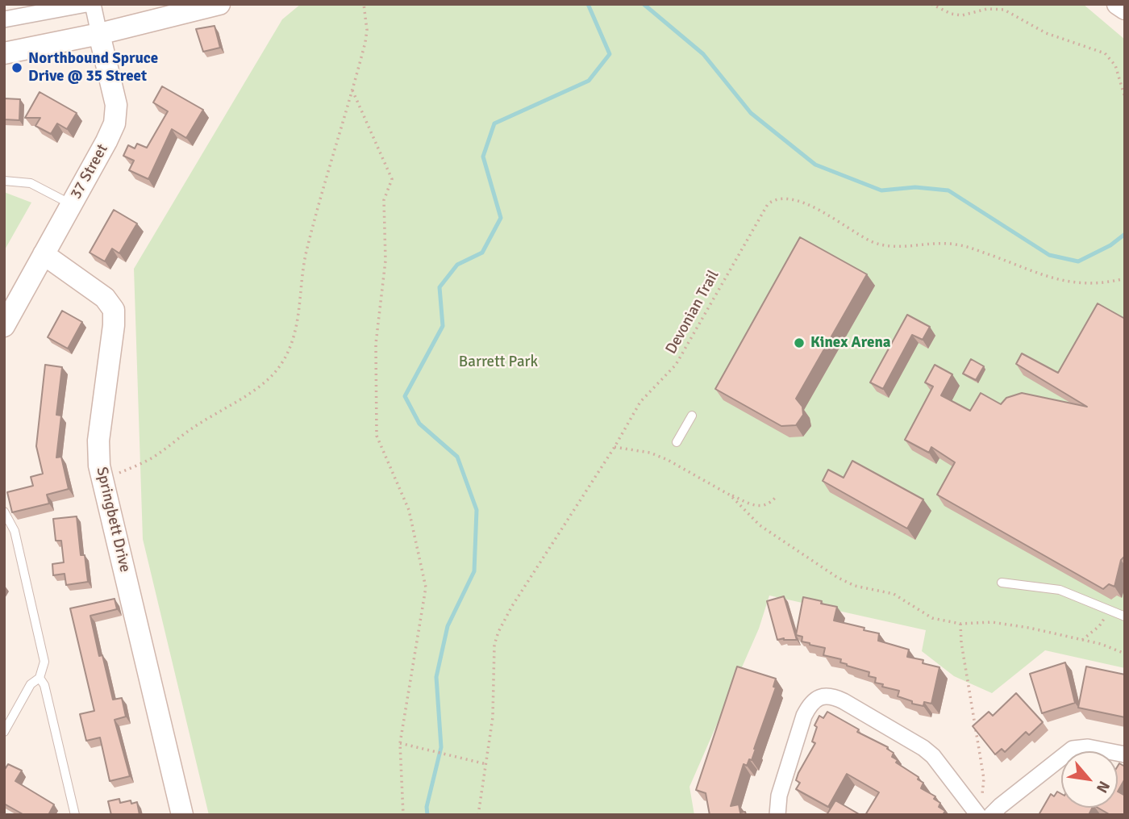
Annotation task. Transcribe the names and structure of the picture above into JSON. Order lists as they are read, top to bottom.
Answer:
{
  "streets": {
    "street": ["37 Street", "Springbett Drive"],
    "path": ["Devonian Trail"]
  },
  "crossings": [
    ["37 Street", "Springbett Drive"]
  ],
  "parks": ["Barrett Park"],
  "places": ["Northbound Spruce Drive @ 35 Street", "Kinex Arena"],
  "north": "bottom right"
}
